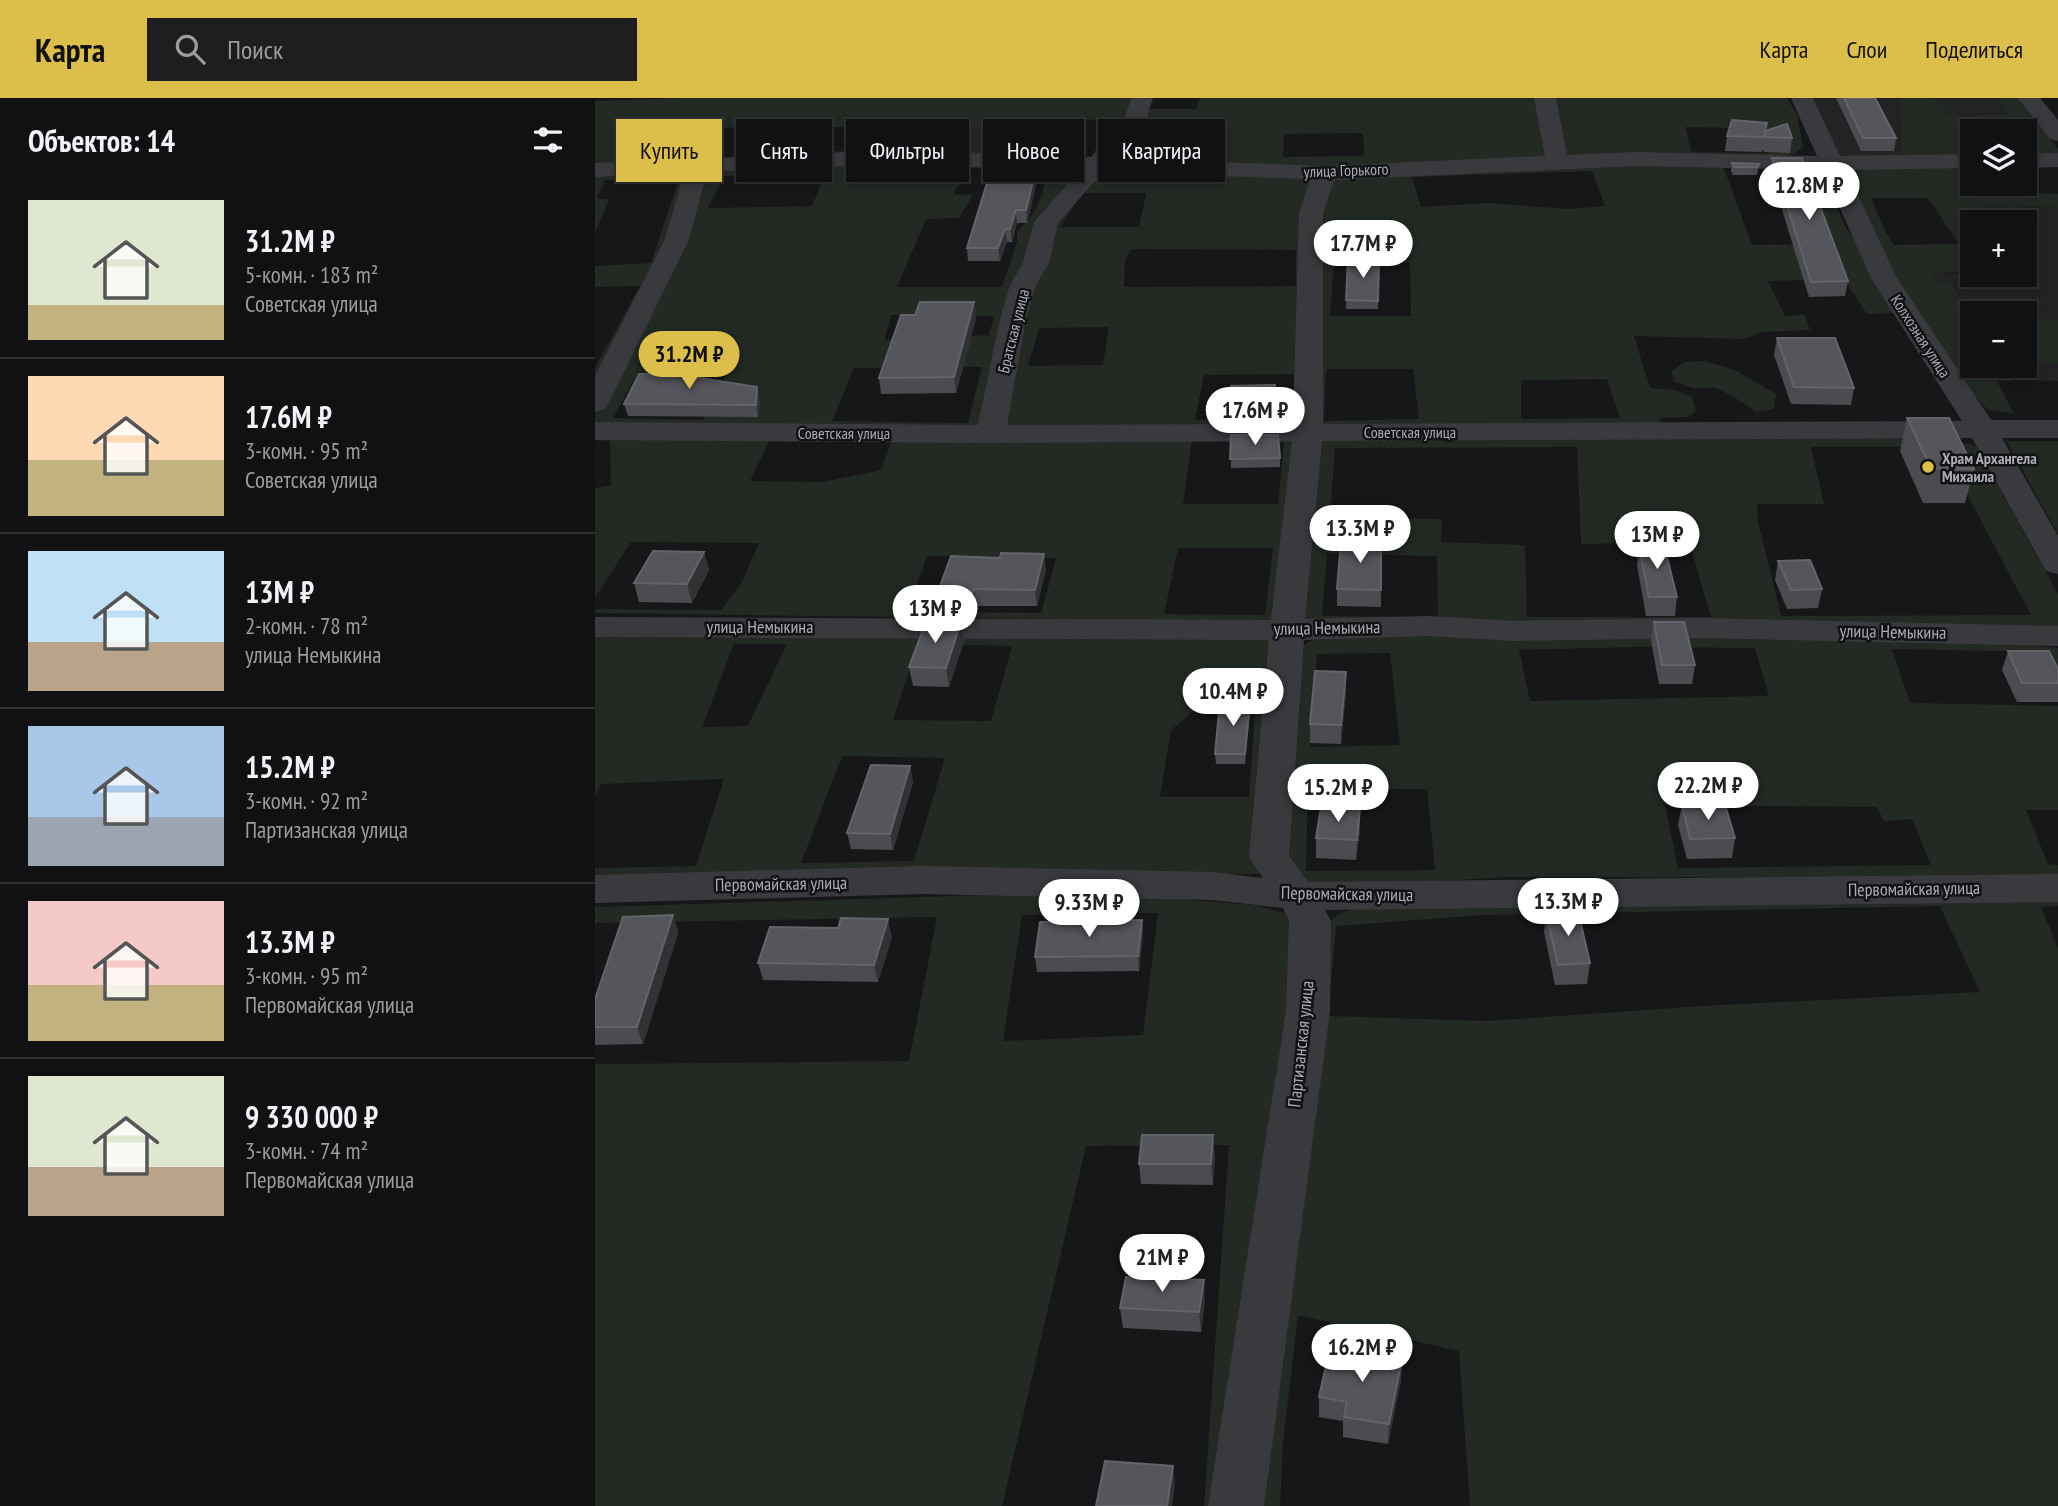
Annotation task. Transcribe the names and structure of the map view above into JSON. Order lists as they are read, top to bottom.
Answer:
{
  "streets": {
    "street": [
      "улица Горького",
      "Братская улица",
      "Колхозная улица",
      "Советская улица",
      "улица Немыкина",
      "Первомайская улица",
      "Партизанская улица"
    ]
  },
  "crossings": [
    ["улица Горького", "Братская улица"],
    ["улица Горького", "Колхозная улица"],
    ["улица Горького", "Партизанская улица"],
    ["Братская улица", "Советская улица"],
    ["Колхозная улица", "Советская улица"],
    ["Советская улица", "Партизанская улица"],
    ["улица Немыкина", "Партизанская улица"],
    ["Первомайская улица", "Партизанская улица"]
  ],
  "places": ["Храм Архангела Михаила"],
  "page": {
    "header": "Карта",
    "search": "Поиск",
    "nav": ["Карта", "Слои", "Поделиться"],
    "heading": "Объектов: 14",
    "map_buttons": ["+", "−"],
    "chip": [
      "Купить",
      "Снять",
      "Фильтры",
      "Новое",
      "Квартира"
    ],
    "price": [
      "12.8M ₽",
      "17.7M ₽",
      "31.2M ₽",
      "17.6M ₽",
      "13.3M ₽",
      "13M ₽",
      "13M ₽",
      "10.4M ₽",
      "22.2M ₽",
      "15.2M ₽",
      "13.3M ₽",
      "9.33M ₽",
      "21M ₽",
      "16.2M ₽"
    ],
    "list": [
      {
        "name": "31.2M ₽",
        "note": "5-комн. · 183 m² · Советская улица"
      },
      {
        "name": "17.6M ₽",
        "note": "3-комн. · 95 m² · Советская улица"
      },
      {
        "name": "13M ₽",
        "note": "2-комн. · 78 m² · улица Немыкина"
      },
      {
        "name": "15.2M ₽",
        "note": "3-комн. · 92 m² · Партизанская улица"
      },
      {
        "name": "13.3M ₽",
        "note": "3-комн. · 95 m² · Первомайская улица"
      },
      {
        "name": "9 330 000 ₽",
        "note": "3-комн. · 74 m² · Первомайская улица"
      }
    ]
  }
}
